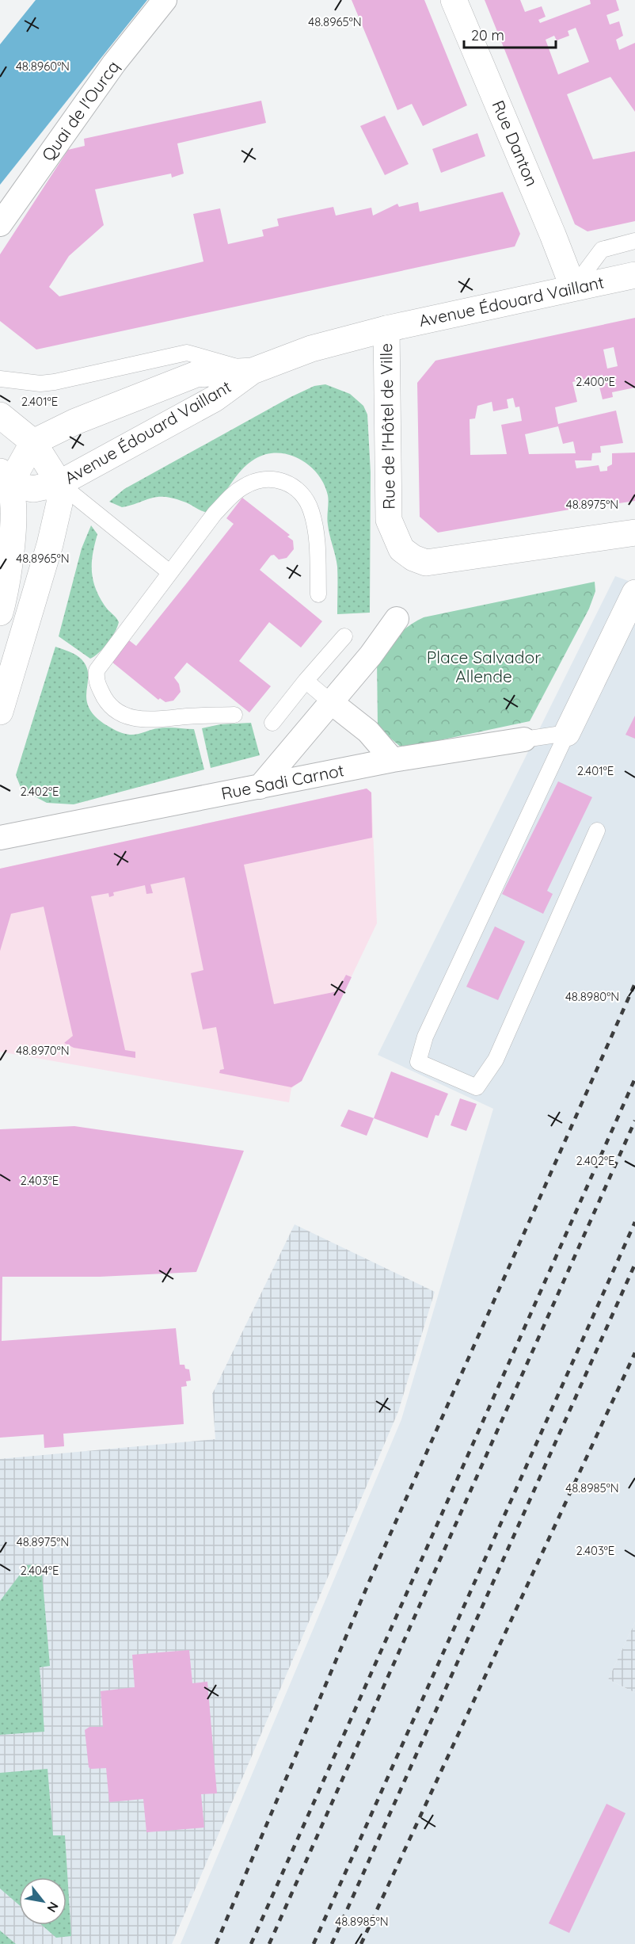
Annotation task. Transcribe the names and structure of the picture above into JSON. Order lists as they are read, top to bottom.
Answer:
{
  "streets": {
    "main road": ["Rue Danton", "Avenue Édouard Vaillant", "Rue de l'Hôtel de Ville"],
    "street": ["Quai de l'Ourcq", "Rue Sadi Carnot"]
  },
  "crossings": [
    ["Rue Danton", "Avenue Édouard Vaillant"],
    ["Avenue Édouard Vaillant", "Rue de l'Hôtel de Ville"]
  ],
  "parks": ["Place Salvador Allende"],
  "scale_bar": "20 m",
  "north": "bottom right",
  "coordinates": [
    "48.8965°N",
    "48.8960°N",
    "2.400°E",
    "2.401°E",
    "48.8975°N",
    "2.402°E",
    "48.8980°N",
    "48.8970°N",
    "2.403°E",
    "48.8985°N",
    "2.404°E"
  ]
}
